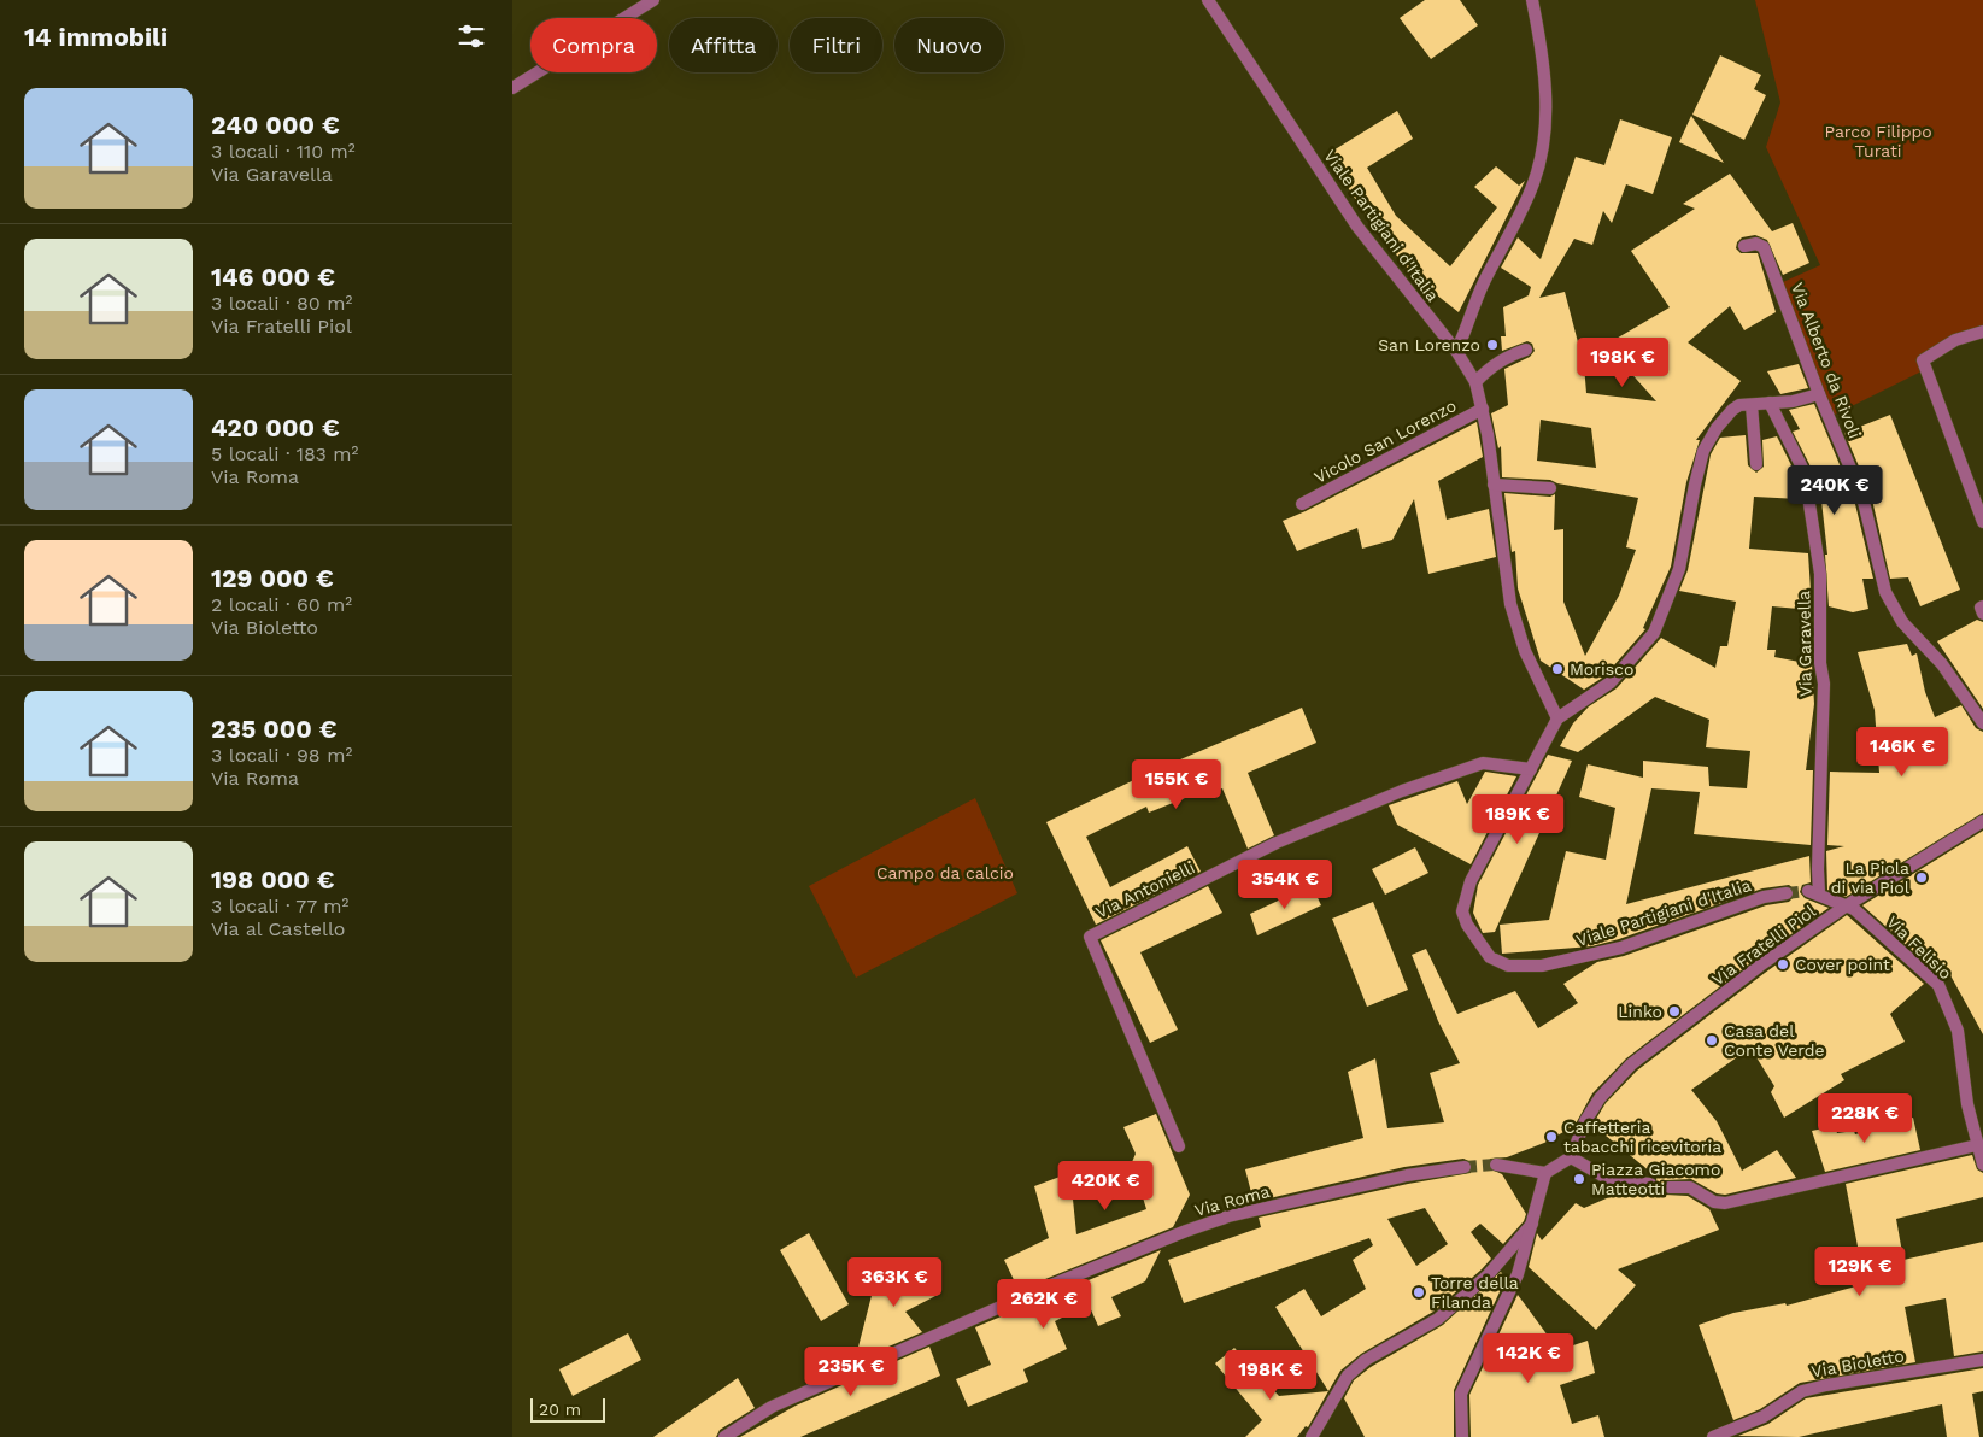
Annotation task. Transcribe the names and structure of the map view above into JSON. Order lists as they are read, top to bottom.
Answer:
{
  "streets": {
    "street": [
      "Viale Partigiani d'Italia",
      "Via Alberto da Rivoli",
      "Vicolo San Lorenzo",
      "Via Garavella",
      "Via Antonielli",
      "Via Fratelli Piol",
      "Via Felisio",
      "Via Roma",
      "Via Bioletto"
    ]
  },
  "crossings": [
    ["Viale Partigiani d'Italia", "Vicolo San Lorenzo"],
    ["Viale Partigiani d'Italia", "Via Antonielli"],
    ["Via Garavella", "Via Fratelli Piol"],
    ["Via Garavella", "Via Felisio"],
    ["Via Fratelli Piol", "Via Felisio"]
  ],
  "parks": ["Parco Filippo Turati", "Campo da calcio"],
  "places": [
    "San Lorenzo",
    "Morisco",
    "La Piola di via Piol",
    "Cover point",
    "Linko",
    "Casa del Conte Verde",
    "Caffetteria tabacchi ricevitoria",
    "Piazza Giacomo Matteotti",
    "Torre della Filanda"
  ],
  "scale_bar": "20 m",
  "page": {
    "heading": "14 immobili",
    "chip": [
      "Compra",
      "Affitta",
      "Filtri",
      "Nuovo"
    ],
    "list": [
      {
        "name": "240 000 €",
        "note": "3 locali · 110 m² · Via Garavella"
      },
      {
        "name": "146 000 €",
        "note": "3 locali · 80 m² · Via Fratelli Piol"
      },
      {
        "name": "420 000 €",
        "note": "5 locali · 183 m² · Via Roma"
      },
      {
        "name": "129 000 €",
        "note": "2 locali · 60 m² · Via Bioletto"
      },
      {
        "name": "235 000 €",
        "note": "3 locali · 98 m² · Via Roma"
      },
      {
        "name": "198 000 €",
        "note": "3 locali · 77 m² · Via al Castello"
      }
    ],
    "price": [
      "198K €",
      "240K €",
      "146K €",
      "155K €",
      "189K €",
      "354K €",
      "228K €",
      "420K €",
      "129K €",
      "363K €",
      "262K €",
      "142K €",
      "235K €",
      "198K €"
    ],
    "scale": "20 m"
  }
}
